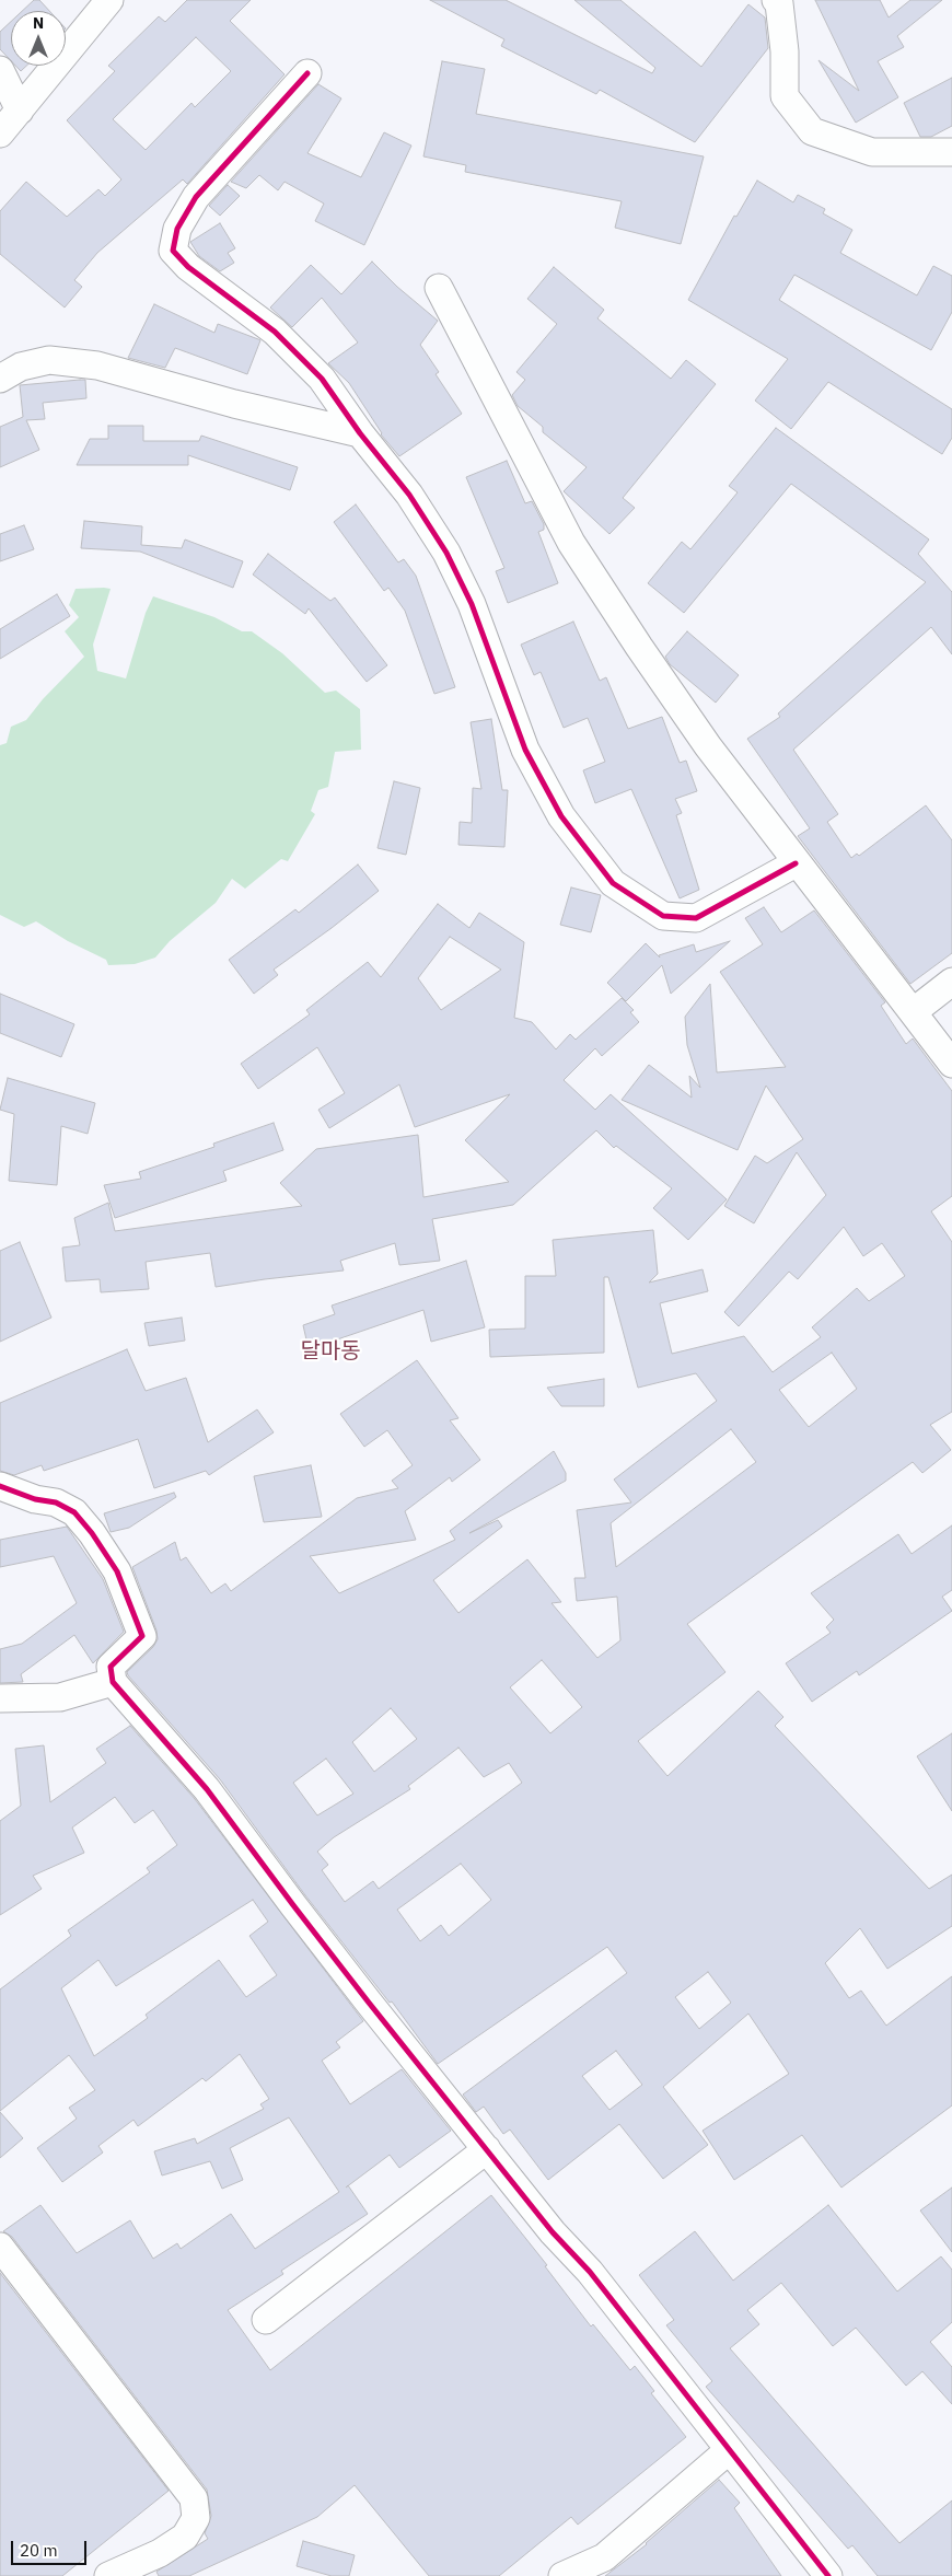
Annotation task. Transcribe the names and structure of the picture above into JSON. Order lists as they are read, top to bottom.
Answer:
{
  "districts": ["달마동"],
  "scale_bar": "20 m",
  "north": "top"
}
